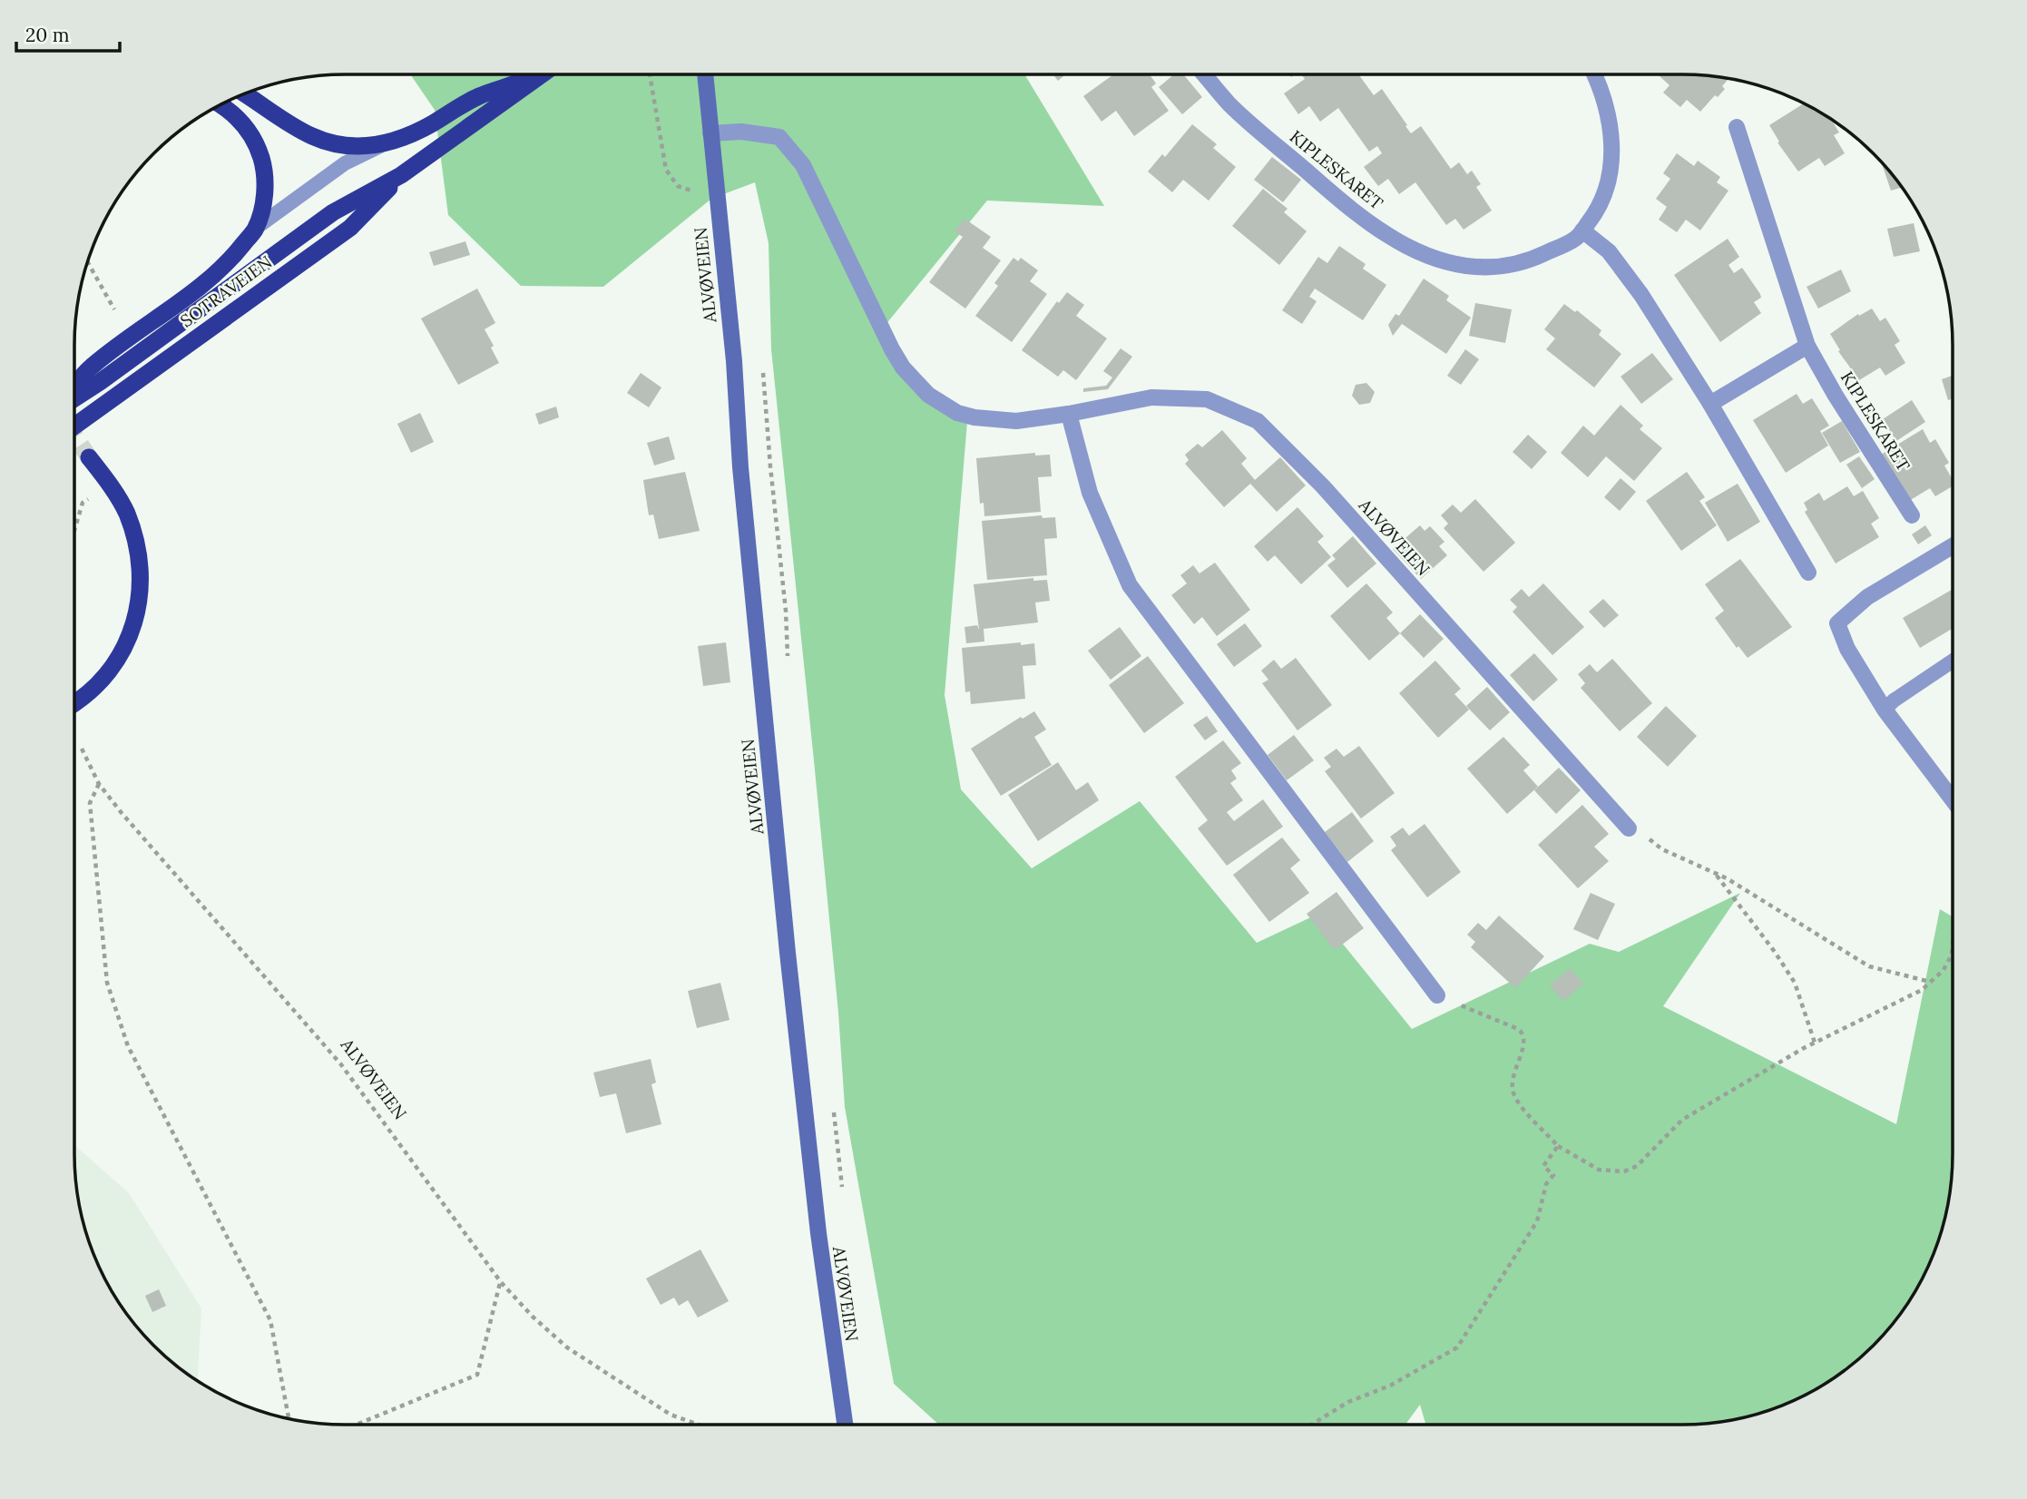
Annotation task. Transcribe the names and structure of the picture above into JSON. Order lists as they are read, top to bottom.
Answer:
{
  "streets": {
    "highway": ["SOTRAVEIEN"],
    "main road": ["ALVØVEIEN"],
    "street": ["KIPLESKARET"]
  },
  "scale_bar": "20 m"
}
